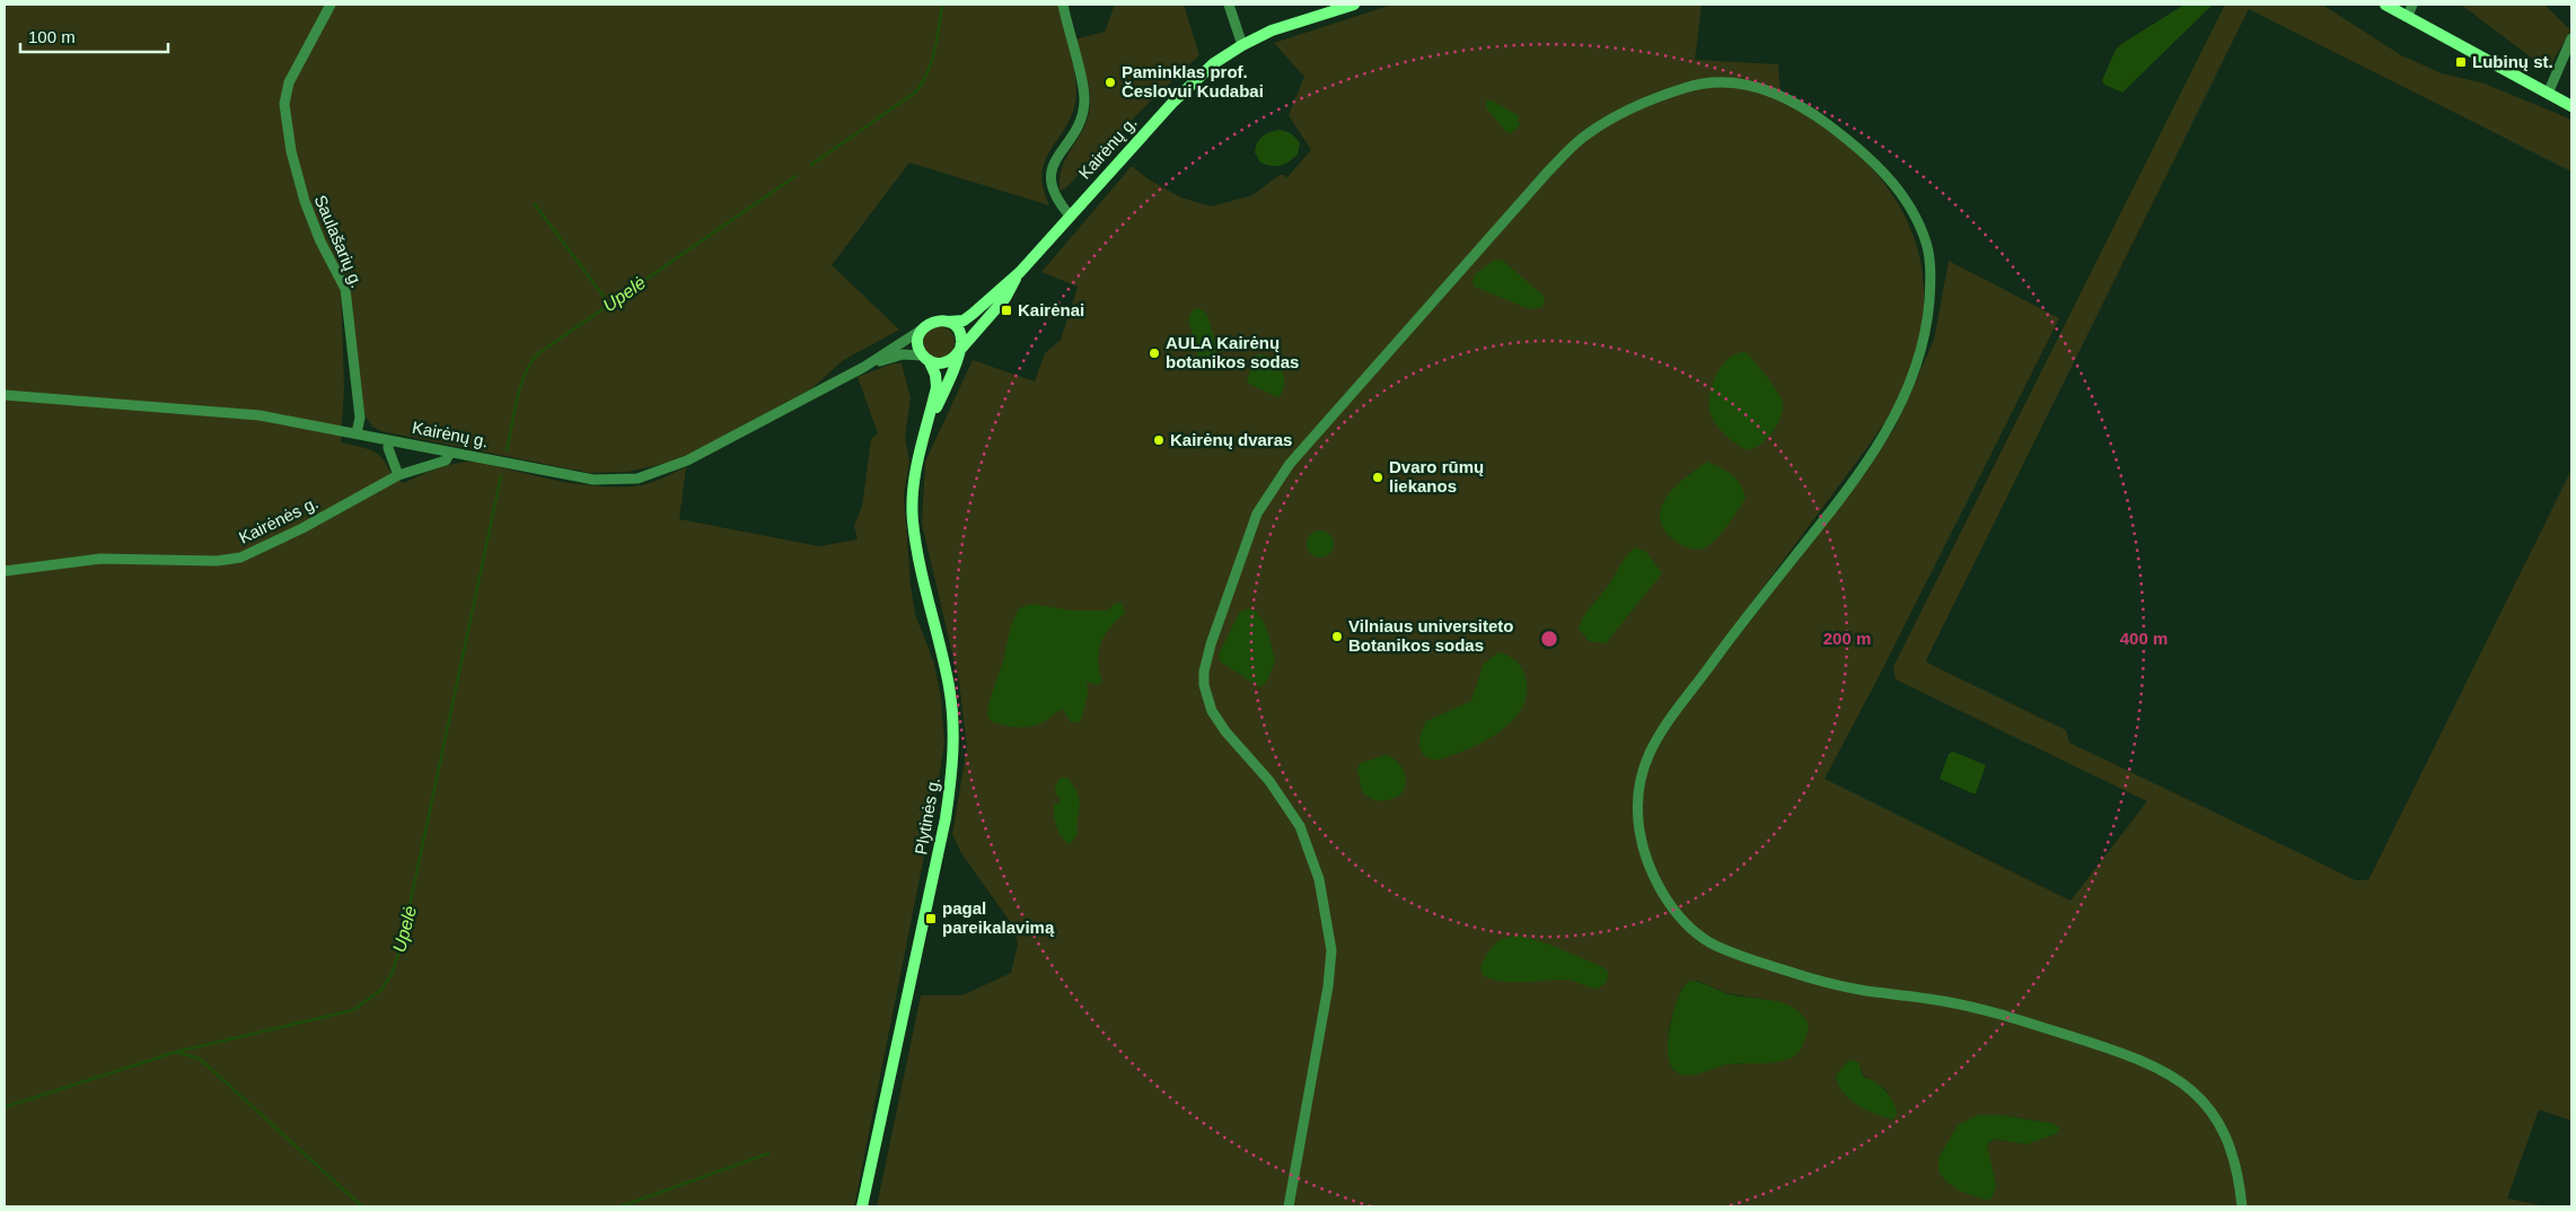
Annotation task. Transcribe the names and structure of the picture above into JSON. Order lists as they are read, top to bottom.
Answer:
{
  "streets": {
    "main road": ["Kairėnų g.", "Plytinės g."],
    "street": ["Saulašarių g.", "Kairėnės g."]
  },
  "crossings": [
    ["Kairėnų g.", "Saulašarių g."],
    ["Kairėnų g.", "Kairėnės g."],
    ["Kairėnų g.", "Plytinės g."]
  ],
  "water": ["Upelė"],
  "places": {
    "transit": ["Lubinų st.", "Kairėnai", "pagal pareikalavimą"],
    "other": [
      "Paminklas prof. Česlovui Kudabai",
      "AULA Kairėnų botanikos sodas",
      "Kairėnų dvaras",
      "Dvaro rūmų liekanos",
      "Vilniaus universiteto Botanikos sodas"
    ]
  },
  "scale_bar": "100 m",
  "rings": ["200 m", "400 m"]
}
